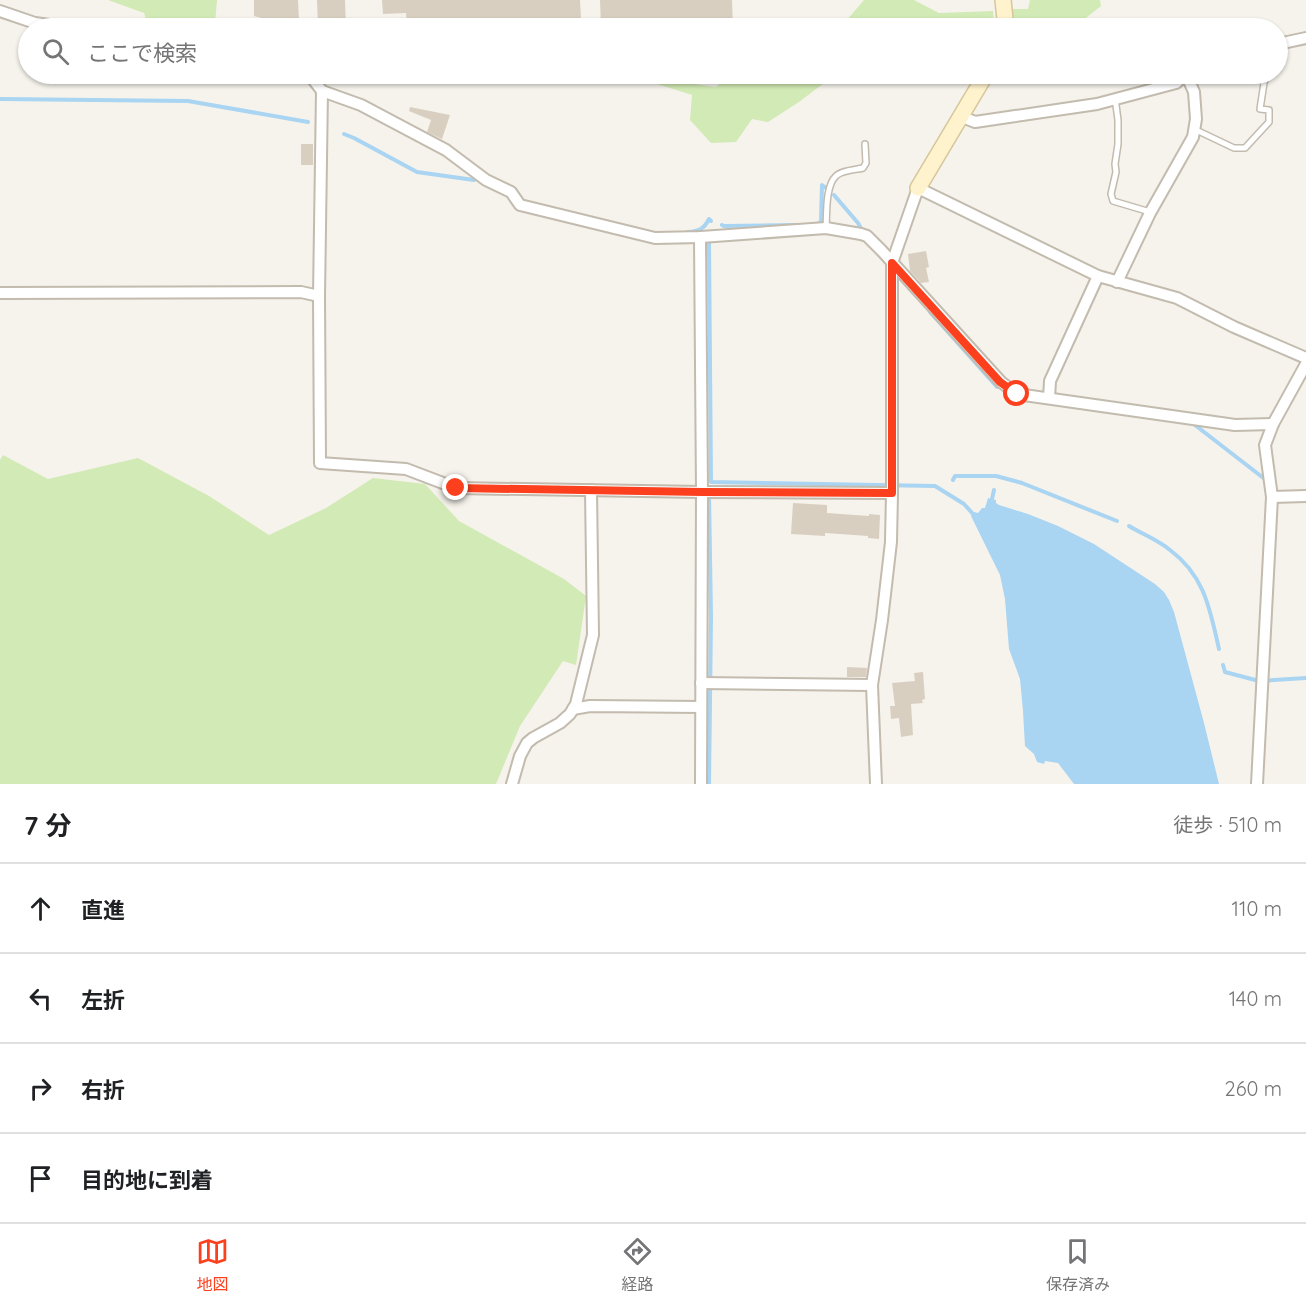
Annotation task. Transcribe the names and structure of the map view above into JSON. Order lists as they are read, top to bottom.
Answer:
{
  "page": {
    "search": "ここで検索",
    "heading": ["7 分", "徒歩 · 510 m"],
    "list": [
      ["直進", "110 m"],
      ["左折", "140 m"],
      ["右折", "260 m"],
      "目的地に到着"
    ],
    "nav": ["地図", "経路", "保存済み"]
  }
}
